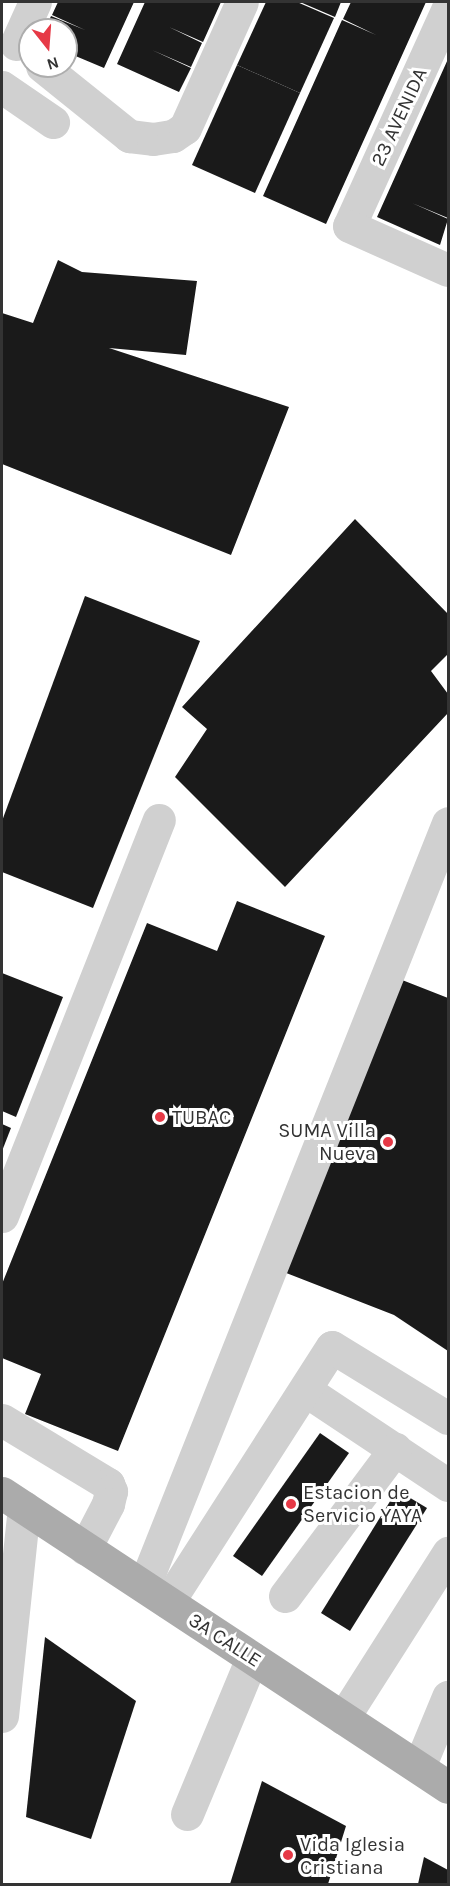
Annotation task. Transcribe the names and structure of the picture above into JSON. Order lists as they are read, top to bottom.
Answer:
{
  "streets": {
    "main road": ["3A CALLE"],
    "street": ["23 AVENIDA"]
  },
  "places": [
    "TUBAC",
    "SUMA Villa Nueva",
    "Estacion de Servicio YAYA",
    "Vida Iglesia Cristiana"
  ],
  "north": "bottom"
}
